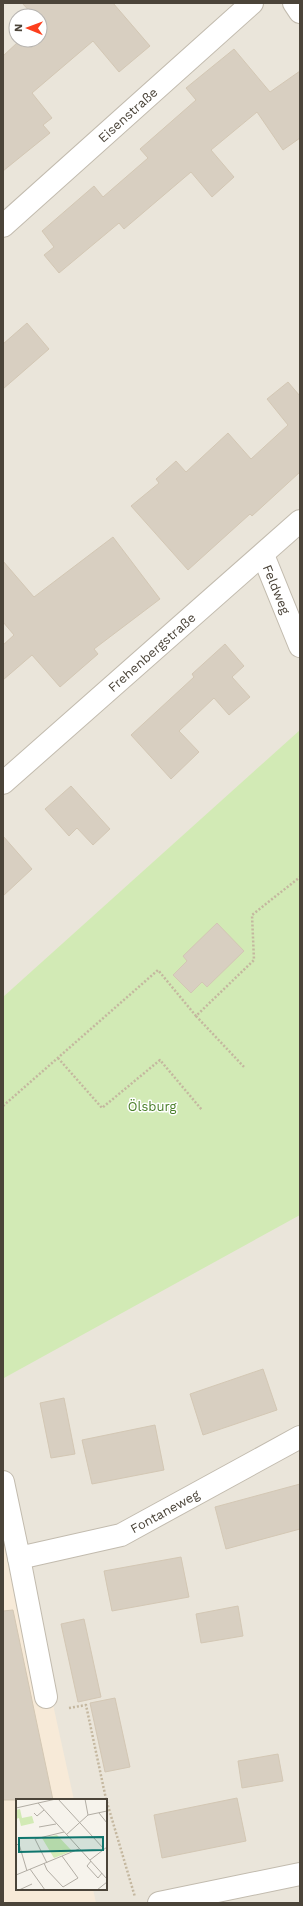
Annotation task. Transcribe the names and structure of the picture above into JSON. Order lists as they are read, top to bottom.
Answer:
{
  "streets": {
    "street": [
      "Eisenstraße",
      "Feldweg",
      "Frehenbergstraße",
      "Fontaneweg"
    ]
  },
  "crossings": [
    ["Feldweg", "Frehenbergstraße"]
  ],
  "parks": ["Ölsburg"],
  "north": "left"
}
